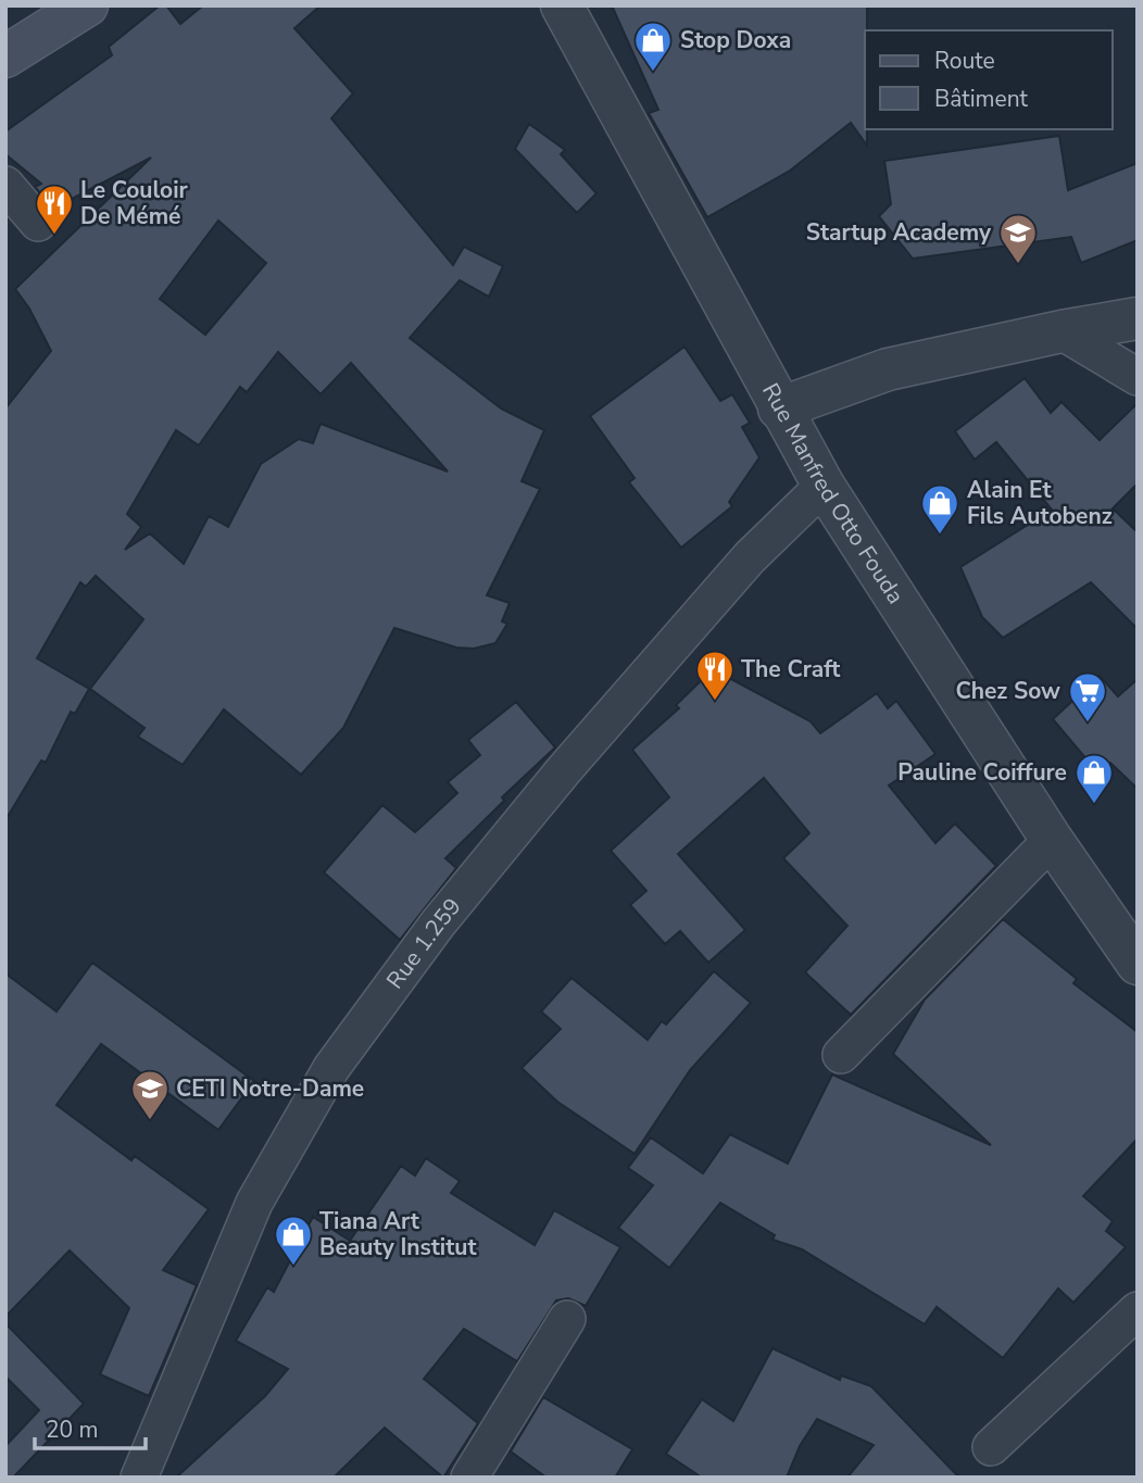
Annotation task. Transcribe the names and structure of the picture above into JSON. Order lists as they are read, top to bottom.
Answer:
{
  "streets": {
    "street": ["Rue Manfred Otto Fouda", "Rue 1.259"]
  },
  "crossings": [
    ["Rue Manfred Otto Fouda", "Rue 1.259"]
  ],
  "places": {
    "shop": [
      "Stop Doxa",
      "Alain Et Fils Autobenz",
      "Pauline Coiffure",
      "Tiana Art Beauty Institut"
    ],
    "restaurant": ["Le Couloir De Mémé", "The Craft"],
    "school or university": ["Startup Academy", "CETI Notre-Dame"],
    "supermarket": ["Chez Sow"]
  },
  "legend": ["Route", "Bâtiment"],
  "scale_bar": "20 m"
}
